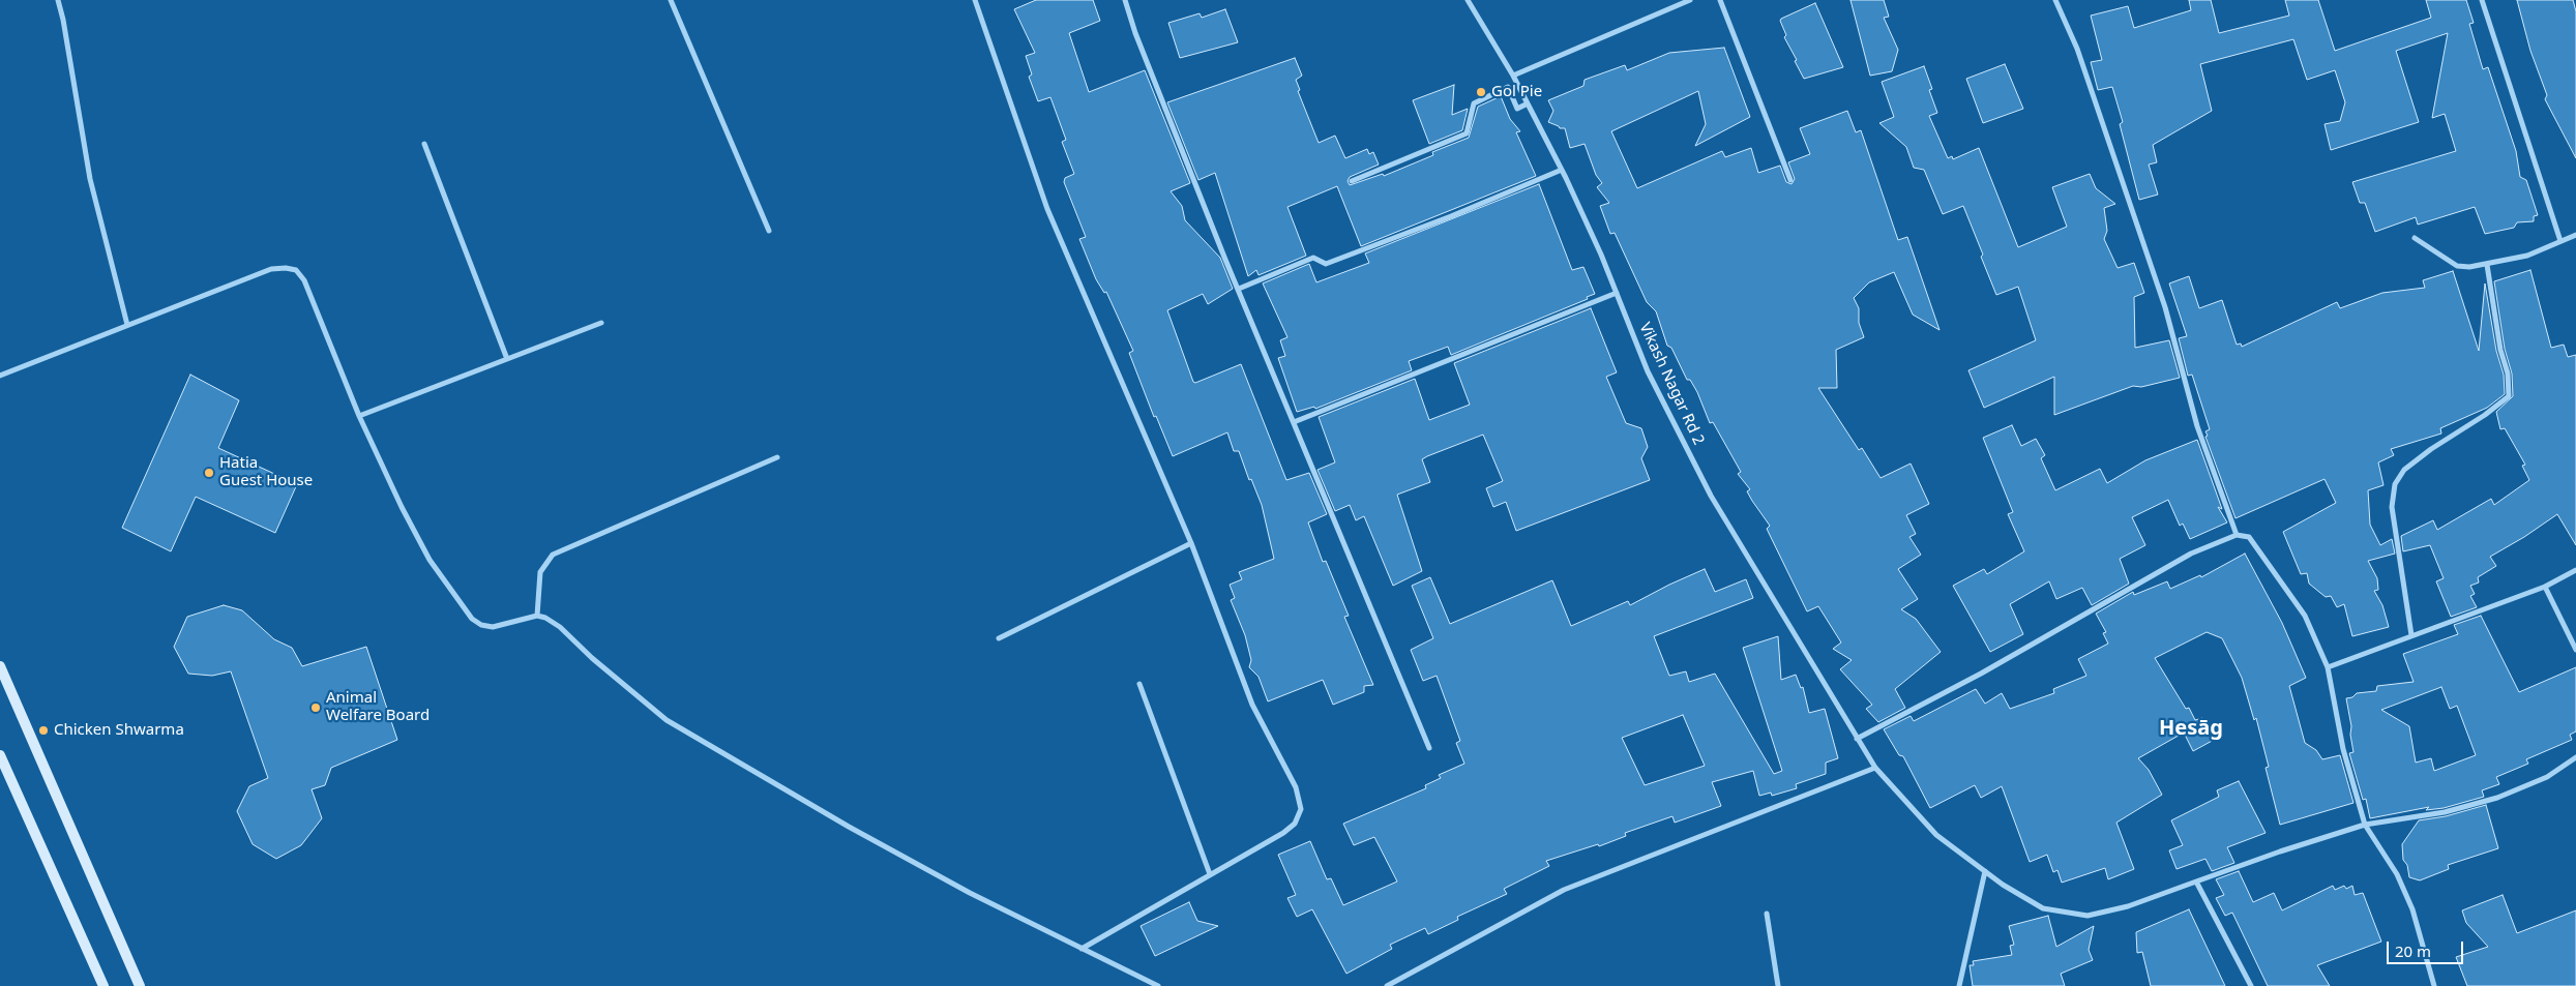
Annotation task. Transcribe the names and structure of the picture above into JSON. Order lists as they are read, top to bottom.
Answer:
{
  "streets": {
    "street": ["Vikash Nagar Rd 2"]
  },
  "districts": ["Hesāg"],
  "places": [
    "Gol Pie",
    "Hatia Guest House",
    "Animal Welfare Board",
    "Chicken Shwarma"
  ],
  "scale_bar": "20 m"
}
